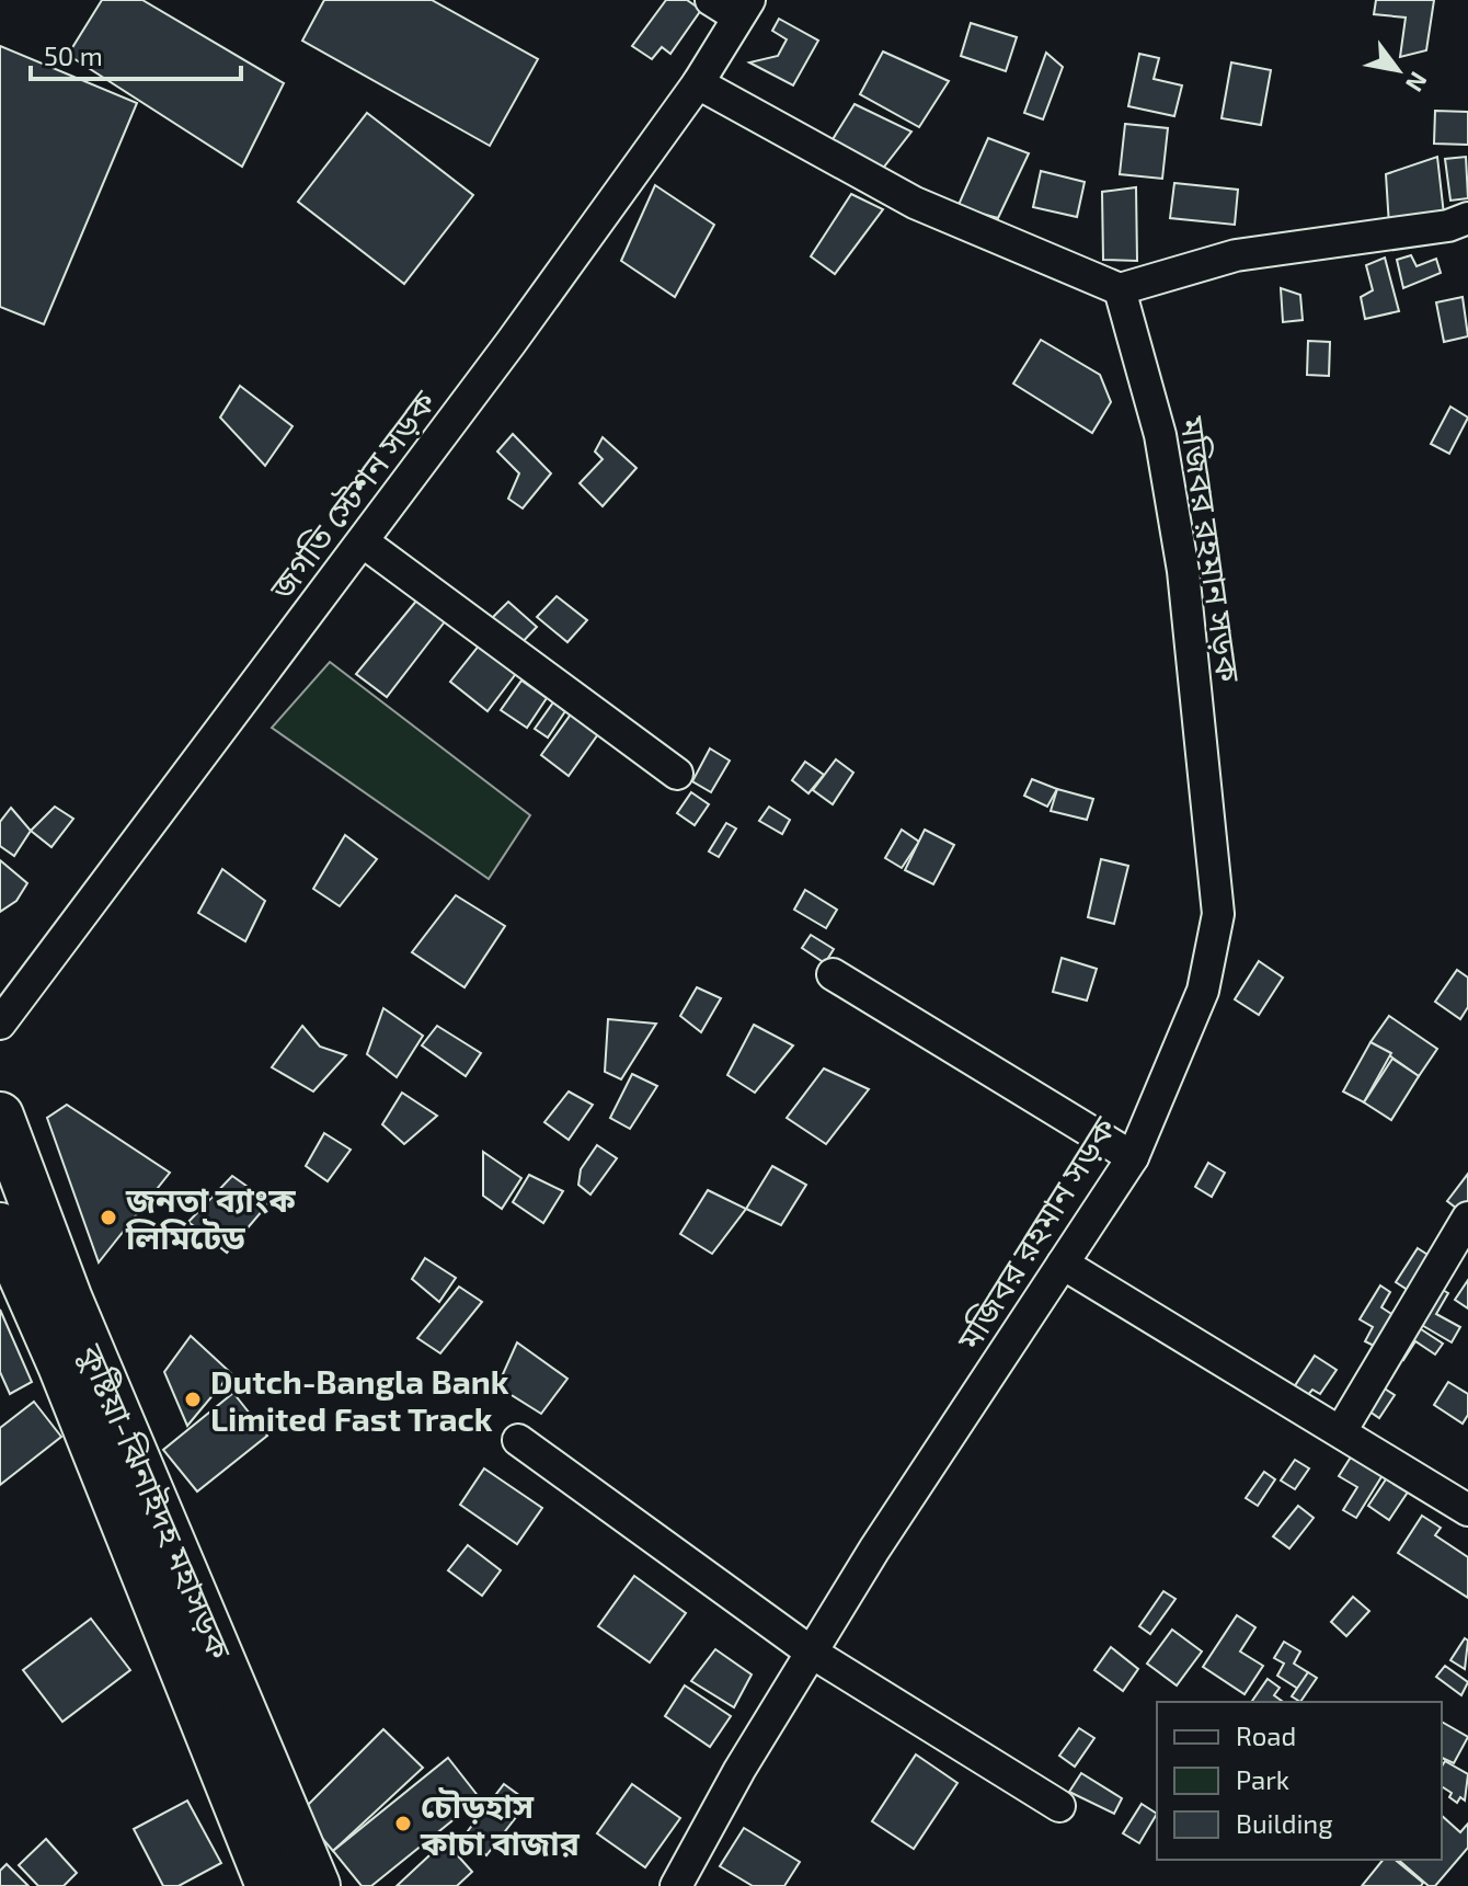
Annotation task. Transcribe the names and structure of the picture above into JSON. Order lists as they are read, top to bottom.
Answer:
{
  "streets": {
    "highway": ["কুষ্টিয়া-ঝিনাইদহ মহাসড়ক"],
    "street": ["জগতি স্টেশন সড়ক", "মজিবর রহমান সড়ক"]
  },
  "places": ["জনতা ব্যাংক লিমিটেড", "Dutch-Bangla Bank Limited Fast Track", "চৌড়হাস কাচা বাজার"],
  "legend": ["Road", "Park", "Building"],
  "scale_bar": "50 m",
  "north": "bottom right"
}
